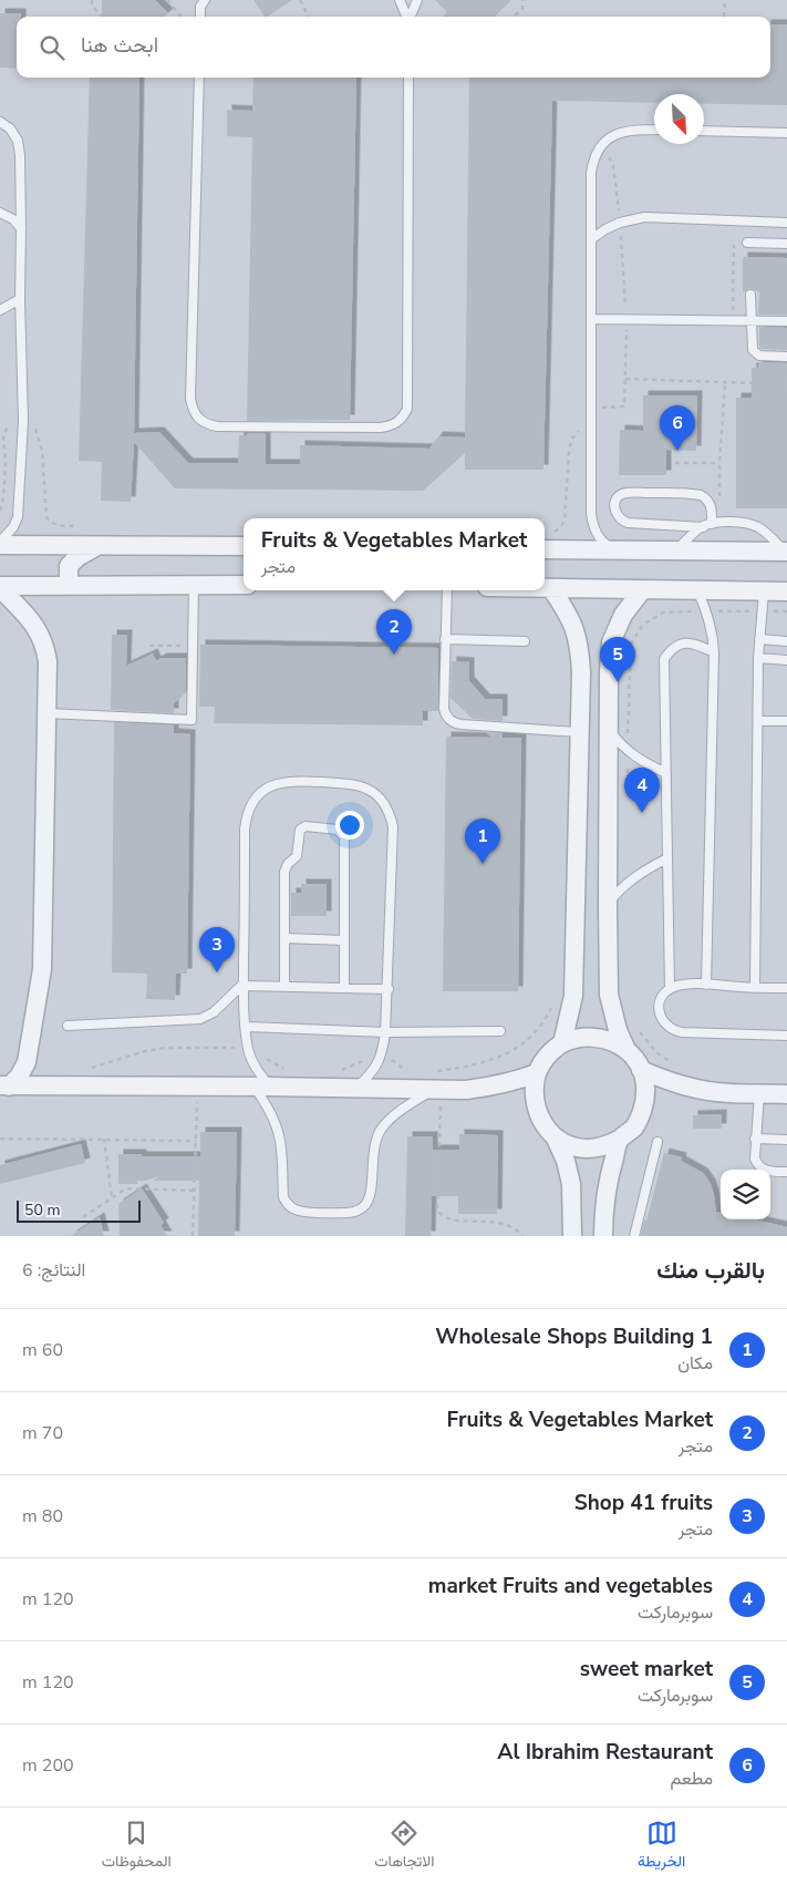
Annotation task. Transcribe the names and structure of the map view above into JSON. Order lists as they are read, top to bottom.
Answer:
{
  "scale_bar": "50 m",
  "north": "bottom right",
  "page": {
    "search": "ابحث هنا",
    "pins": [
      "6",
      "2",
      "5",
      "4",
      "1",
      "3"
    ],
    "popup": ["Fruits & Vegetables Market", "متجر"],
    "scale": "50 m",
    "heading": ["بالقرب منك", "النتائج: 6"],
    "list": [
      {
        "mark": "1",
        "name": "Wholesale Shops Building 1",
        "note": "مكان",
        "value": "60 m"
      },
      {
        "mark": "2",
        "name": "Fruits & Vegetables Market",
        "note": "متجر",
        "value": "70 m"
      },
      {
        "mark": "3",
        "name": "Shop 41 fruits",
        "note": "متجر",
        "value": "80 m"
      },
      {
        "mark": "4",
        "name": "market Fruits and vegetables",
        "note": "سوبرماركت",
        "value": "120 m"
      },
      {
        "mark": "5",
        "name": "sweet market",
        "note": "سوبرماركت",
        "value": "120 m"
      },
      {
        "mark": "6",
        "name": "Al Ibrahim Restaurant",
        "note": "مطعم",
        "value": "200 m"
      }
    ],
    "nav": ["الخريطة", "الاتجاهات", "المحفوظات"]
  }
}
